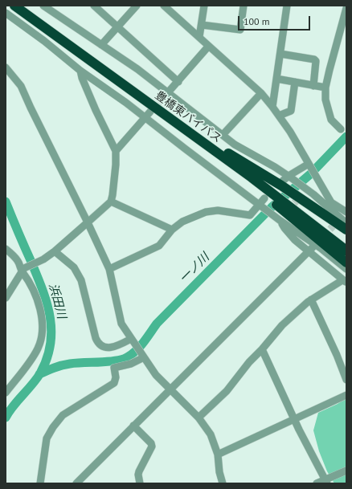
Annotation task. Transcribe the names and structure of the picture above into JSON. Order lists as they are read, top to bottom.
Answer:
{
  "streets": {
    "highway": ["豊橋東バイパス"]
  },
  "water": ["一ノ川", "浜田川"],
  "scale_bar": "100 m"
}
